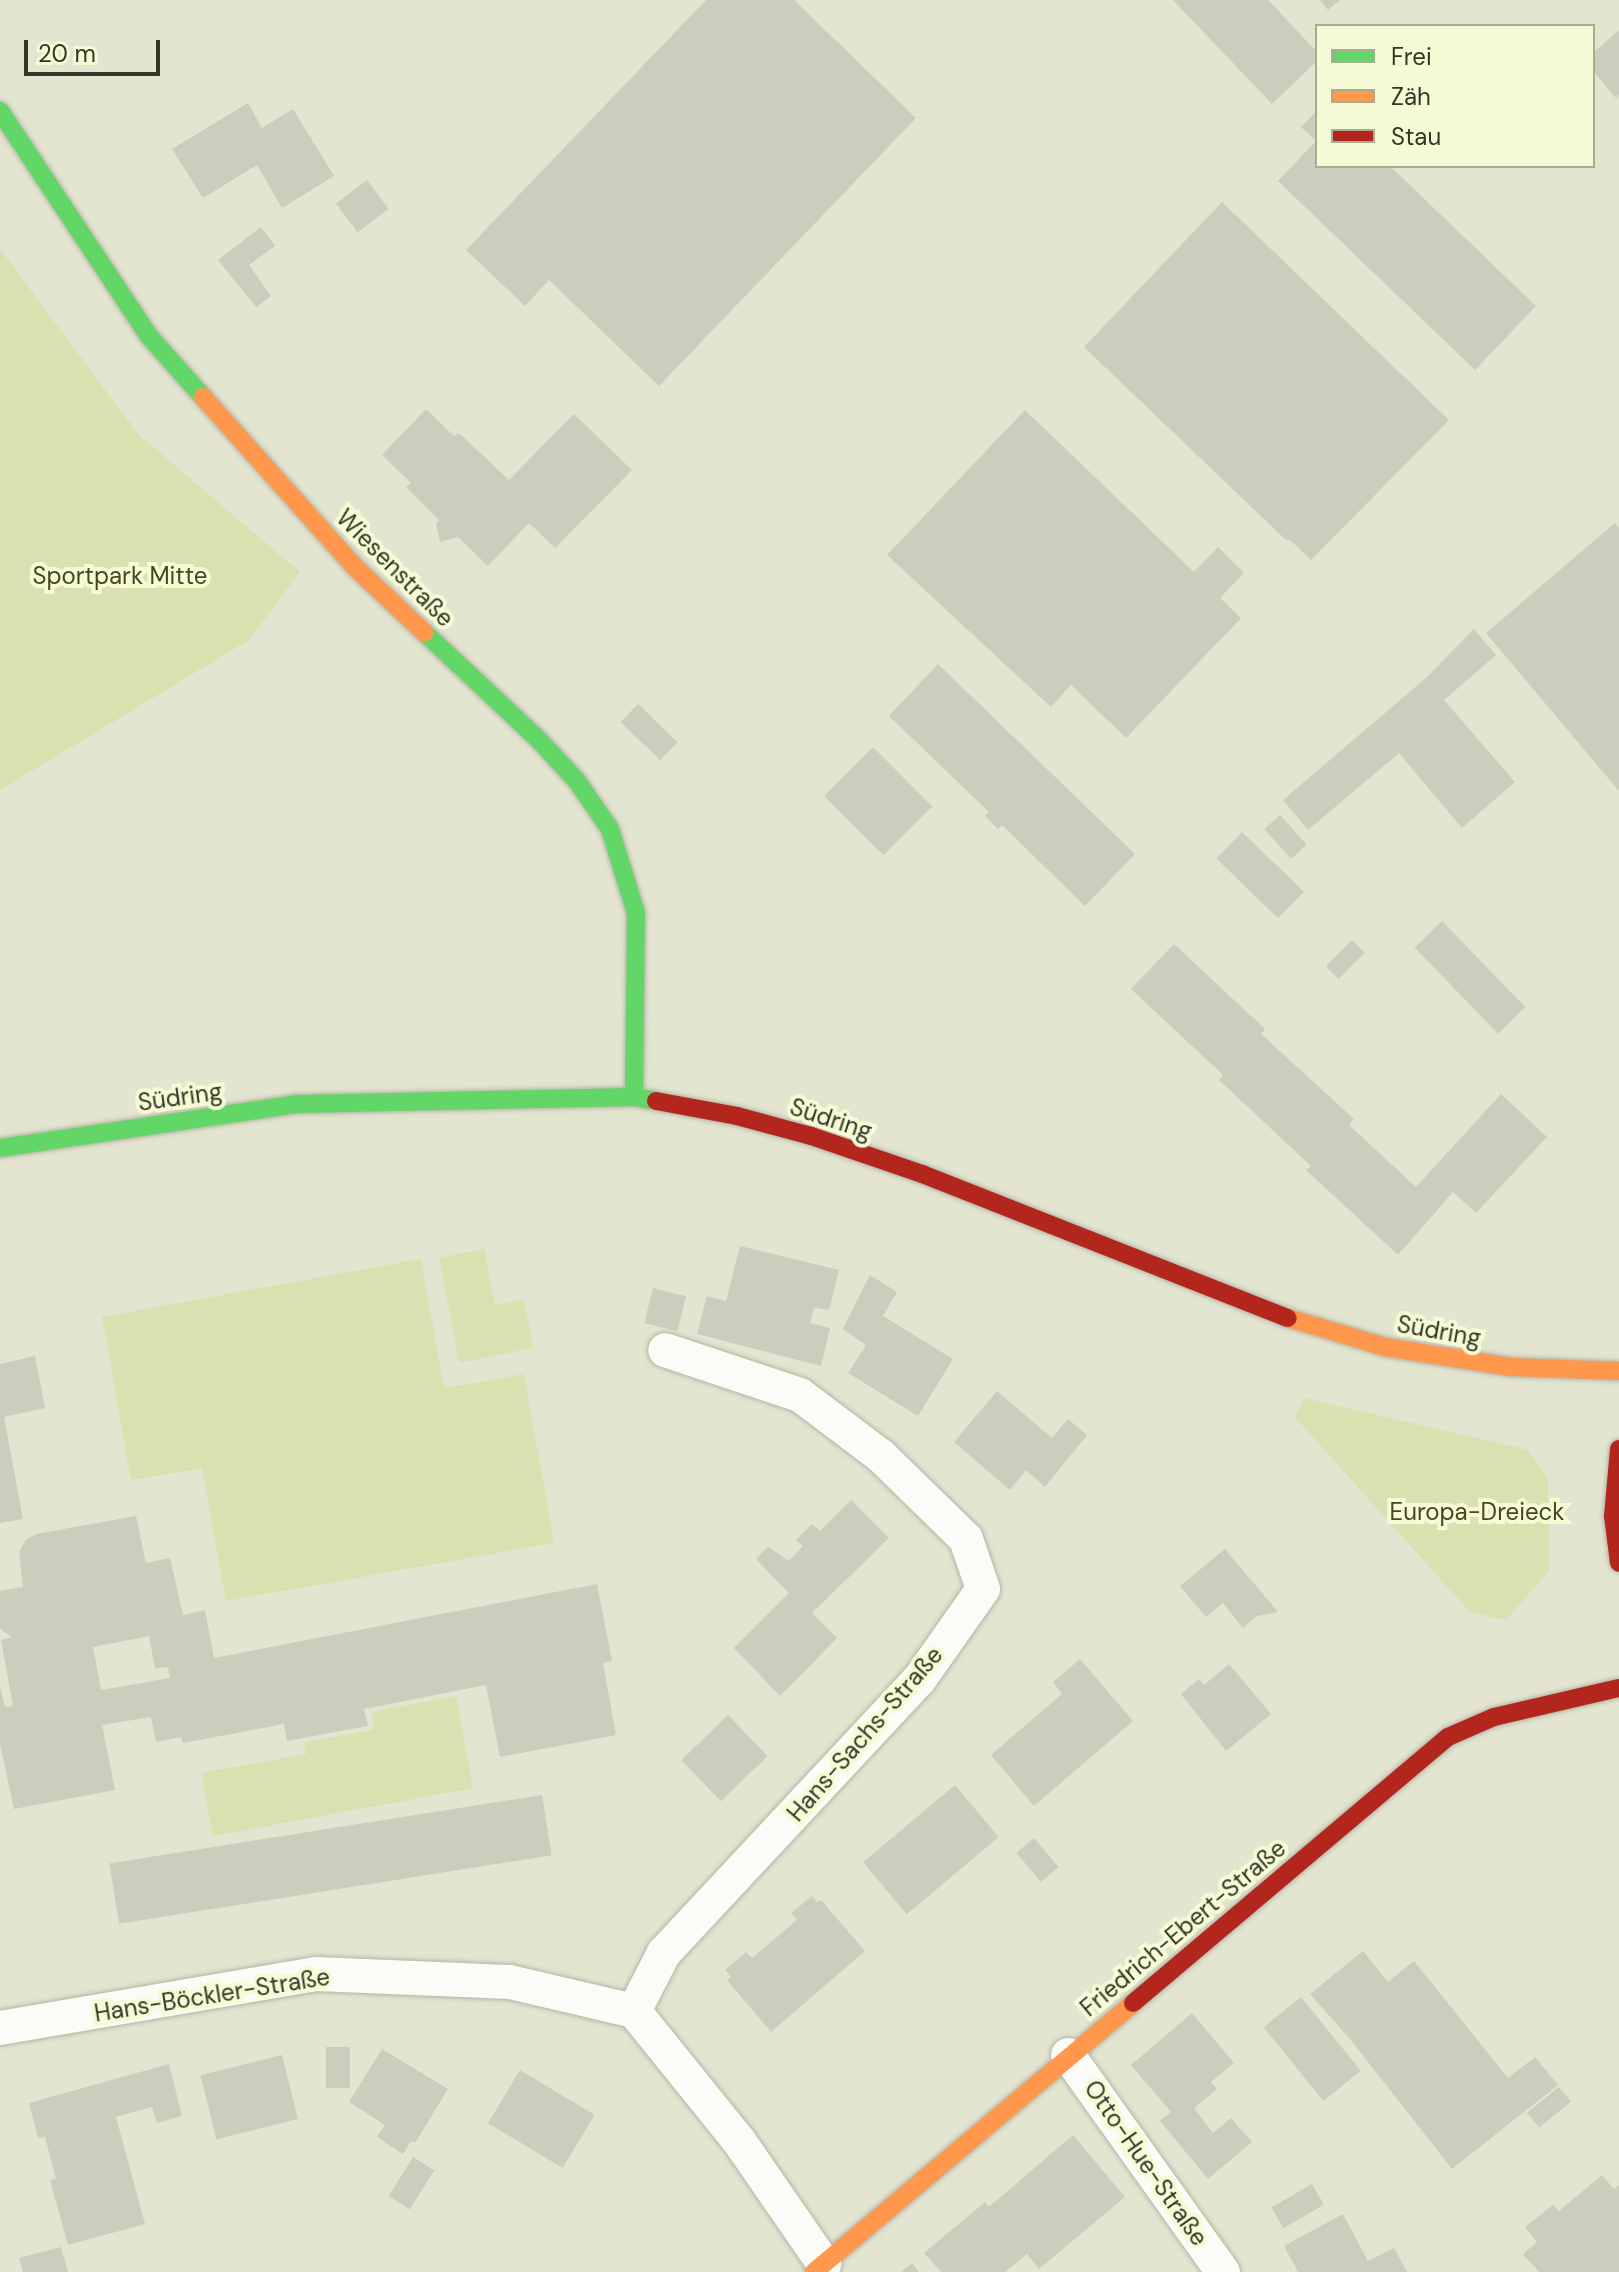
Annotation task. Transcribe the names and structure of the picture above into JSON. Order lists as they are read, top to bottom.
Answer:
{
  "streets": {
    "street": [
      "Wiesenstraße",
      "Südring",
      "Hans-Sachs-Straße",
      "Friedrich-Ebert-Straße",
      "Hans-Böckler-Straße",
      "Otto-Hue-Straße"
    ]
  },
  "crossings": [
    ["Wiesenstraße", "Südring"],
    ["Hans-Sachs-Straße", "Hans-Böckler-Straße"],
    ["Friedrich-Ebert-Straße", "Otto-Hue-Straße"]
  ],
  "parks": ["Sportpark Mitte", "Europa-Dreieck"],
  "legend": ["Frei", "Zäh", "Stau"],
  "scale_bar": "20 m"
}
